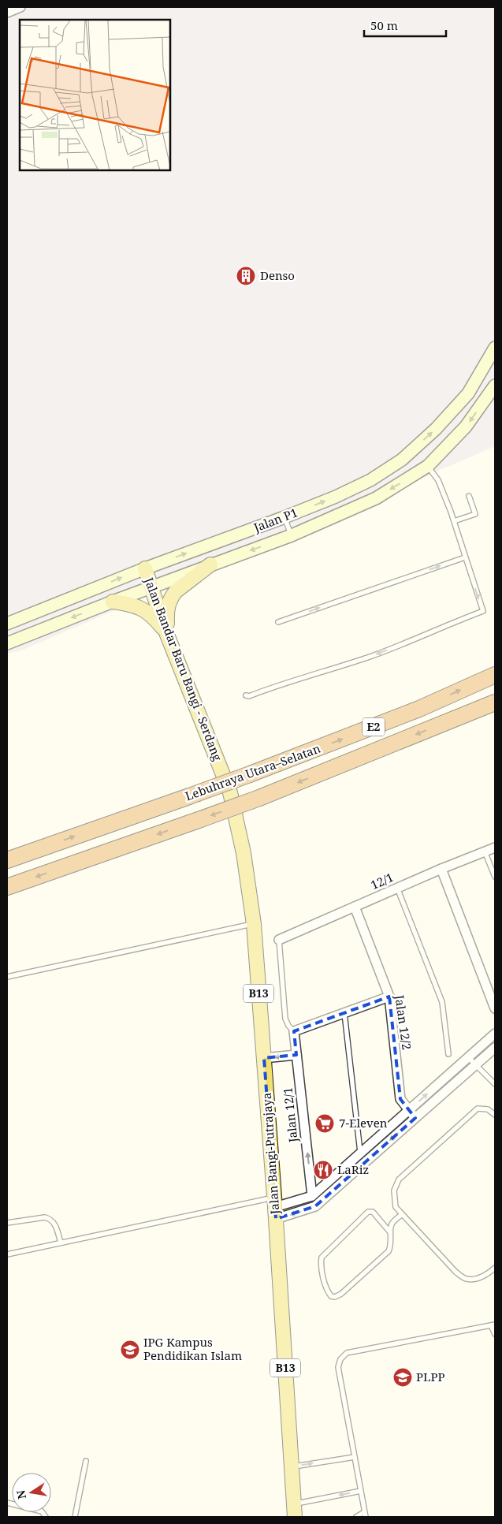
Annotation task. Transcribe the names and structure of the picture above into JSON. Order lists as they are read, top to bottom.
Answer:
{
  "streets": {
    "highway": ["E2", "Lebuhraya Utara–Selatan"],
    "main road": [
      "Jalan P1",
      "Jalan Bandar Baru Bangi - Serdang",
      "B13",
      "Jalan Bangi-Putrajaya"
    ],
    "street": ["12/1", "Jalan 12/2", "Jalan 12/1"]
  },
  "crossings": [
    ["Jalan P1", "Jalan Bandar Baru Bangi - Serdang"],
    ["Jalan Bandar Baru Bangi - Serdang", "Jalan Bangi-Putrajaya"],
    ["12/1", "Jalan 12/2"]
  ],
  "one_way": ["Jalan 12/1"],
  "places": {
    "building": ["Denso"],
    "supermarket": ["7-Eleven"],
    "restaurant": ["LaRiz"],
    "school or university": ["IPG Kampus Pendidikan Islam", "PLPP"]
  },
  "scale_bar": "50 m",
  "north": "left"
}
